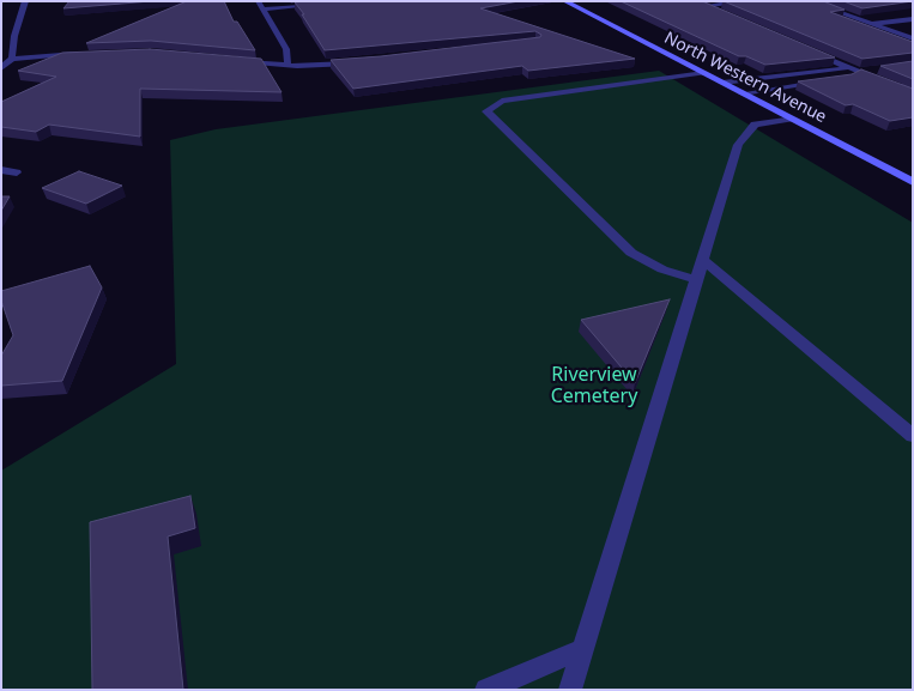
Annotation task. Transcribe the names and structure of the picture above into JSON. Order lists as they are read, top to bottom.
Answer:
{
  "streets": {
    "main road": ["North Western Avenue"]
  },
  "parks": ["Riverview Cemetery"]
}
